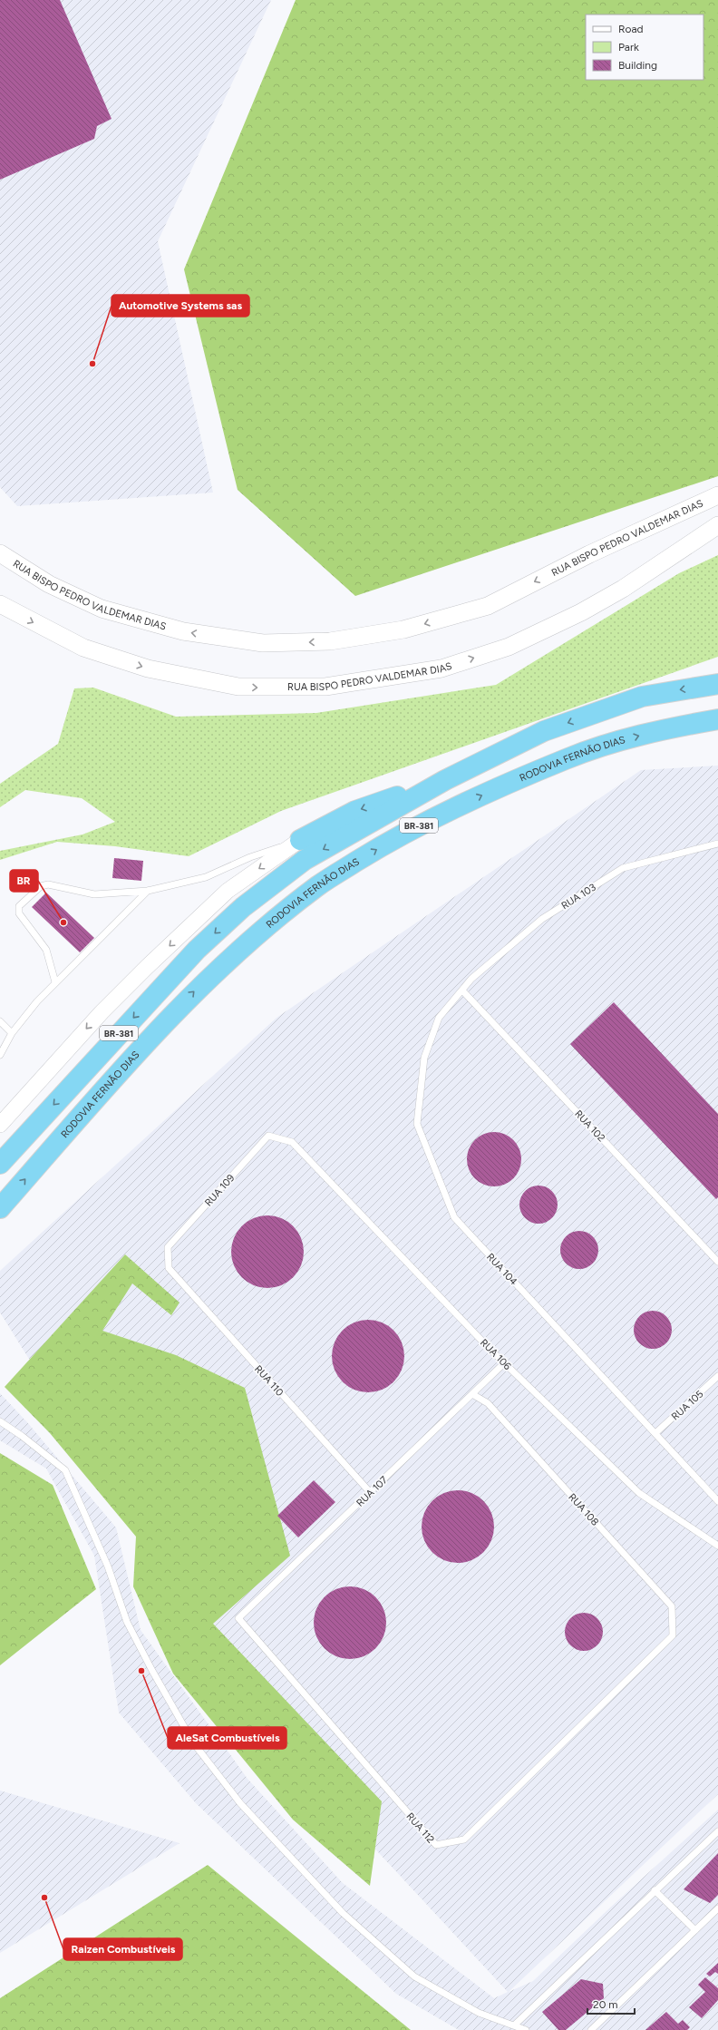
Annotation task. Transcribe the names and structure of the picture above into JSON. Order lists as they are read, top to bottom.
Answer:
{
  "streets": {
    "highway": ["RODOVIA FERNÃO DIAS", "BR-381"],
    "main road": ["RUA BISPO PEDRO VALDEMAR DIAS"],
    "lane": [
      "RUA 103",
      "RUA 102",
      "RUA 109",
      "RUA 104",
      "RUA 106",
      "RUA 110",
      "RUA 105",
      "RUA 107",
      "RUA 108",
      "RUA 112"
    ]
  },
  "crossings": [
    ["RUA 103", "RUA 102"],
    ["RUA 103", "RUA 104"],
    ["RUA 102", "RUA 104"],
    ["RUA 109", "RUA 106"],
    ["RUA 109", "RUA 110"],
    ["RUA 104", "RUA 105"],
    ["RUA 106", "RUA 107"],
    ["RUA 110", "RUA 107"],
    ["RUA 107", "RUA 108"],
    ["RUA 107", "RUA 112"],
    ["RUA 108", "RUA 112"]
  ],
  "places": [
    "Automotive Systems sas",
    "BR",
    "AleSat Combustíveis",
    "Raizen Combustíveis"
  ],
  "legend": ["Road", "Park", "Building"],
  "scale_bar": "20 m"
}
